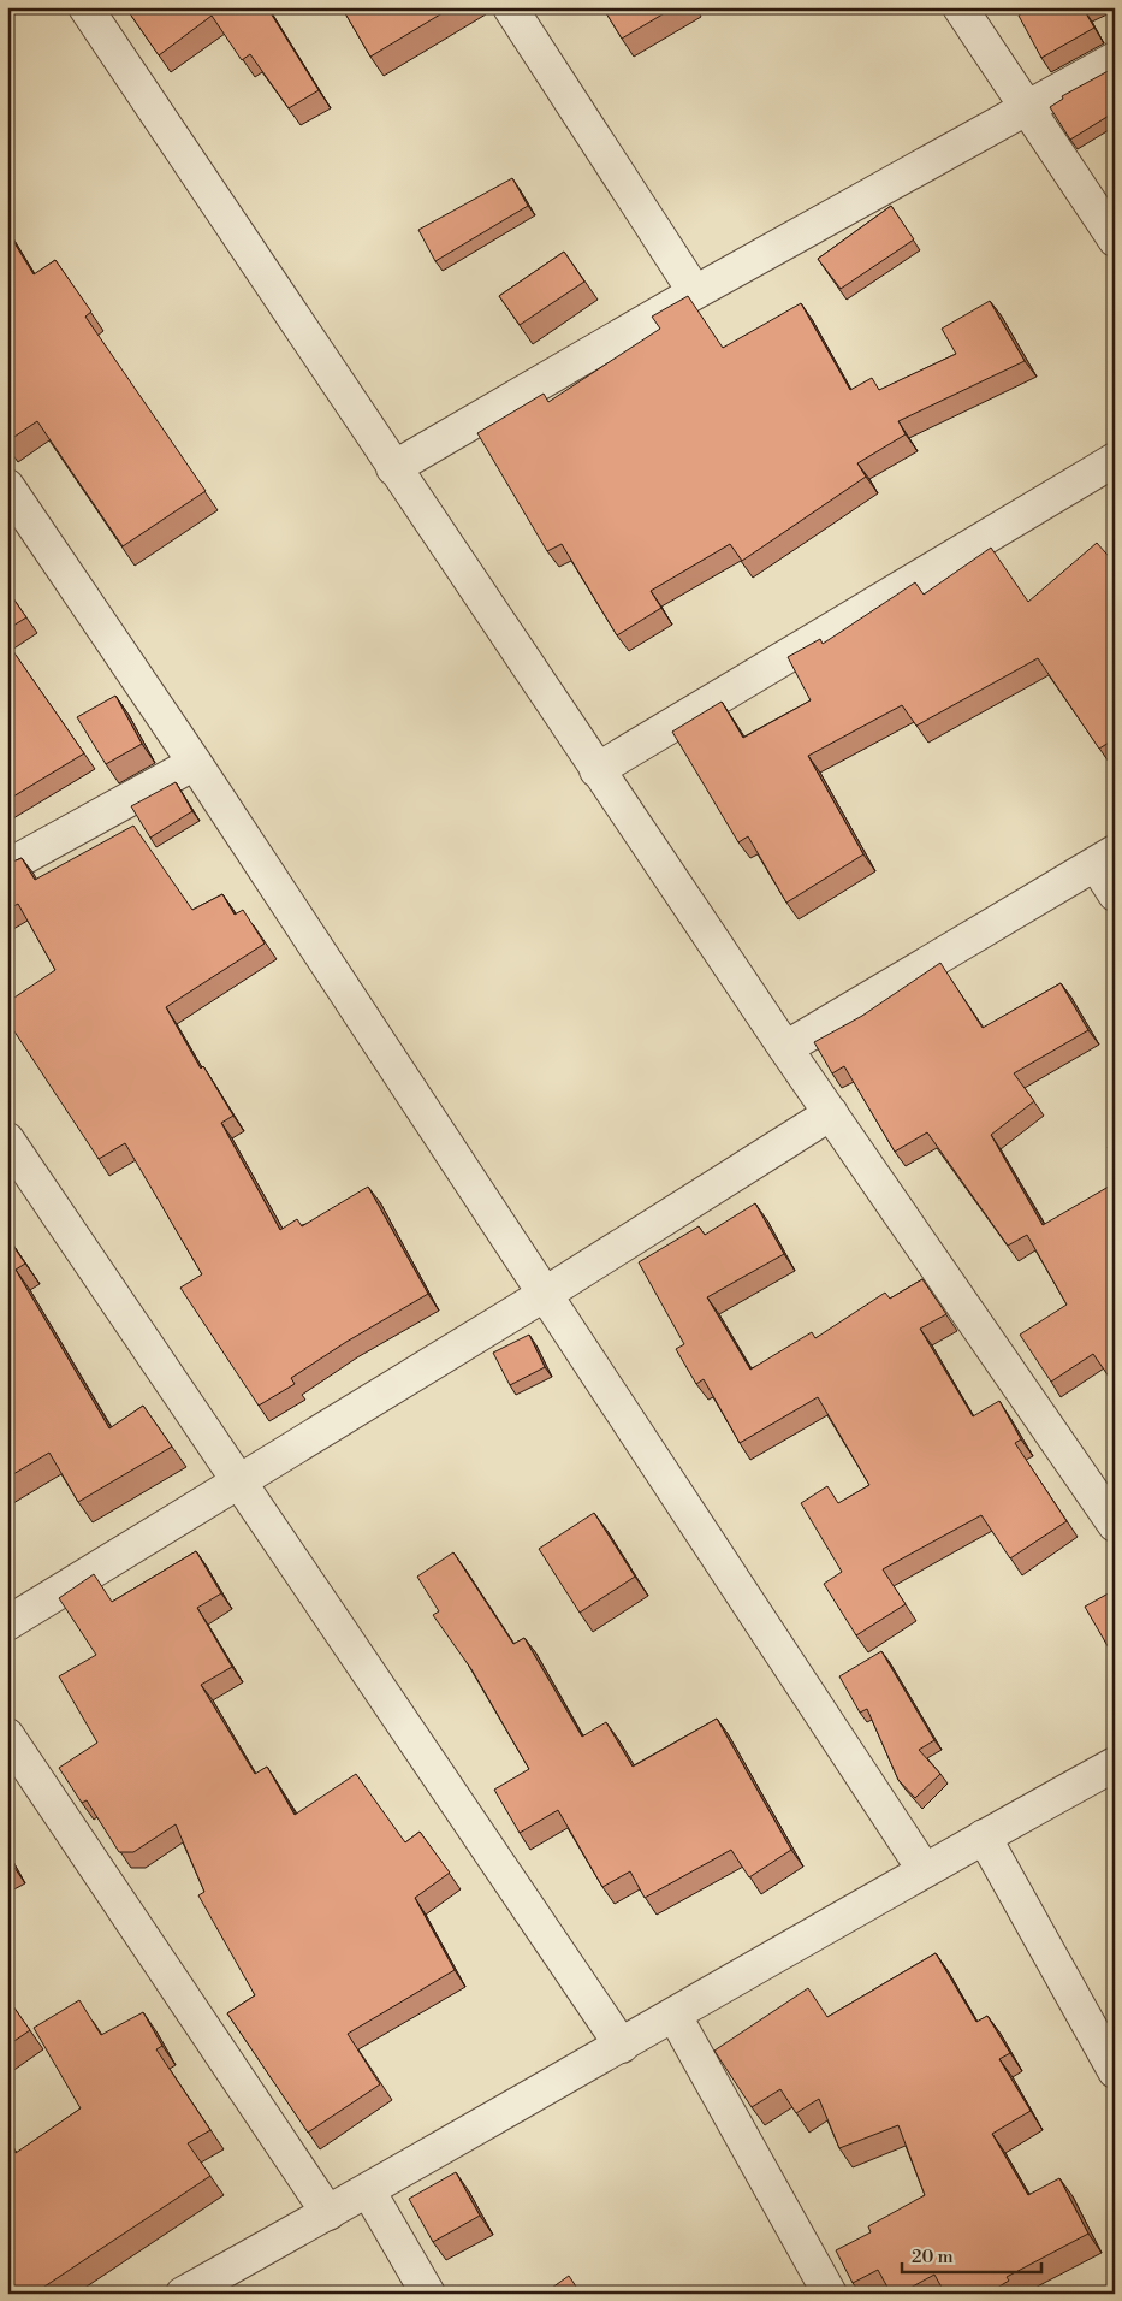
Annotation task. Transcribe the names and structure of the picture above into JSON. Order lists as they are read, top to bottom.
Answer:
{
  "scale_bar": "20 m"
}
